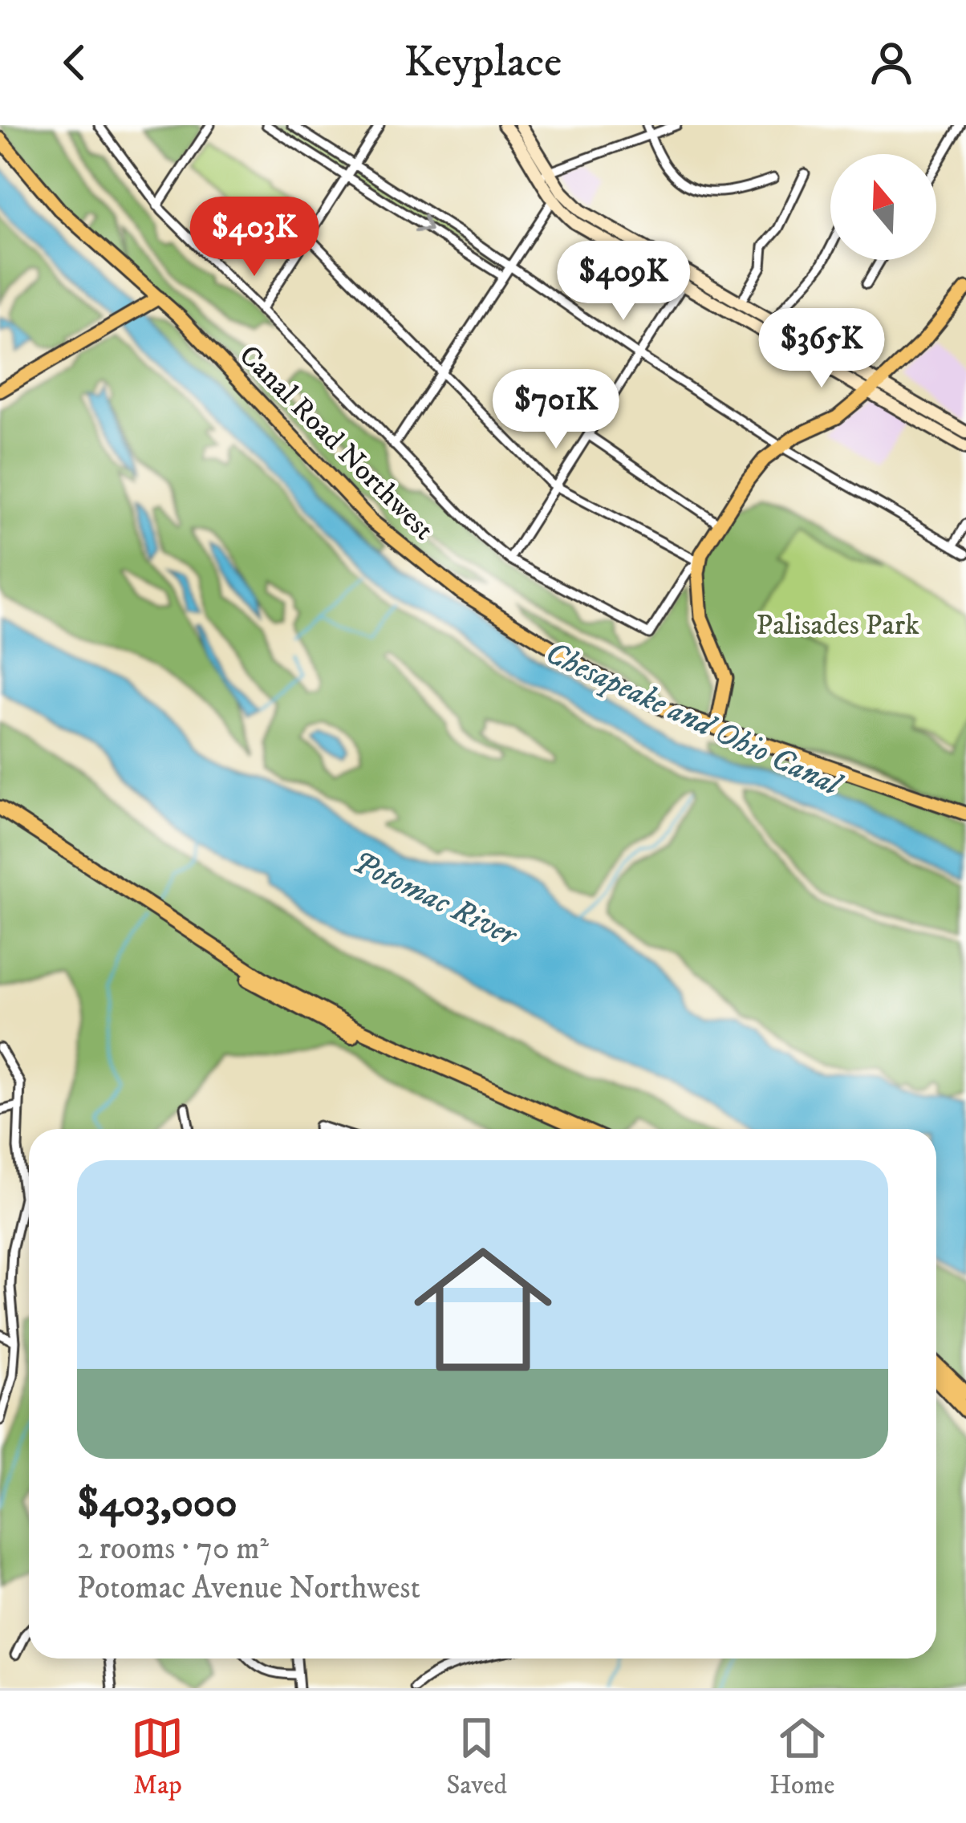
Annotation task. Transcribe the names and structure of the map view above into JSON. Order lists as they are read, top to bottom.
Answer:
{
  "streets": {
    "main road": ["Canal Road Northwest"]
  },
  "water": ["Chesapeake and Ohio Canal", "Potomac River"],
  "parks": ["Palisades Park"],
  "north": "top",
  "page": {
    "header": "Keyplace",
    "price": [
      "$403K",
      "$409K",
      "$365K",
      "$701K"
    ],
    "list": [
      {
        "name": "$403,000",
        "note": "2 rooms · 70 m² · Potomac Avenue Northwest"
      }
    ],
    "tabs": ["Map", "Saved", "Home"]
  }
}
